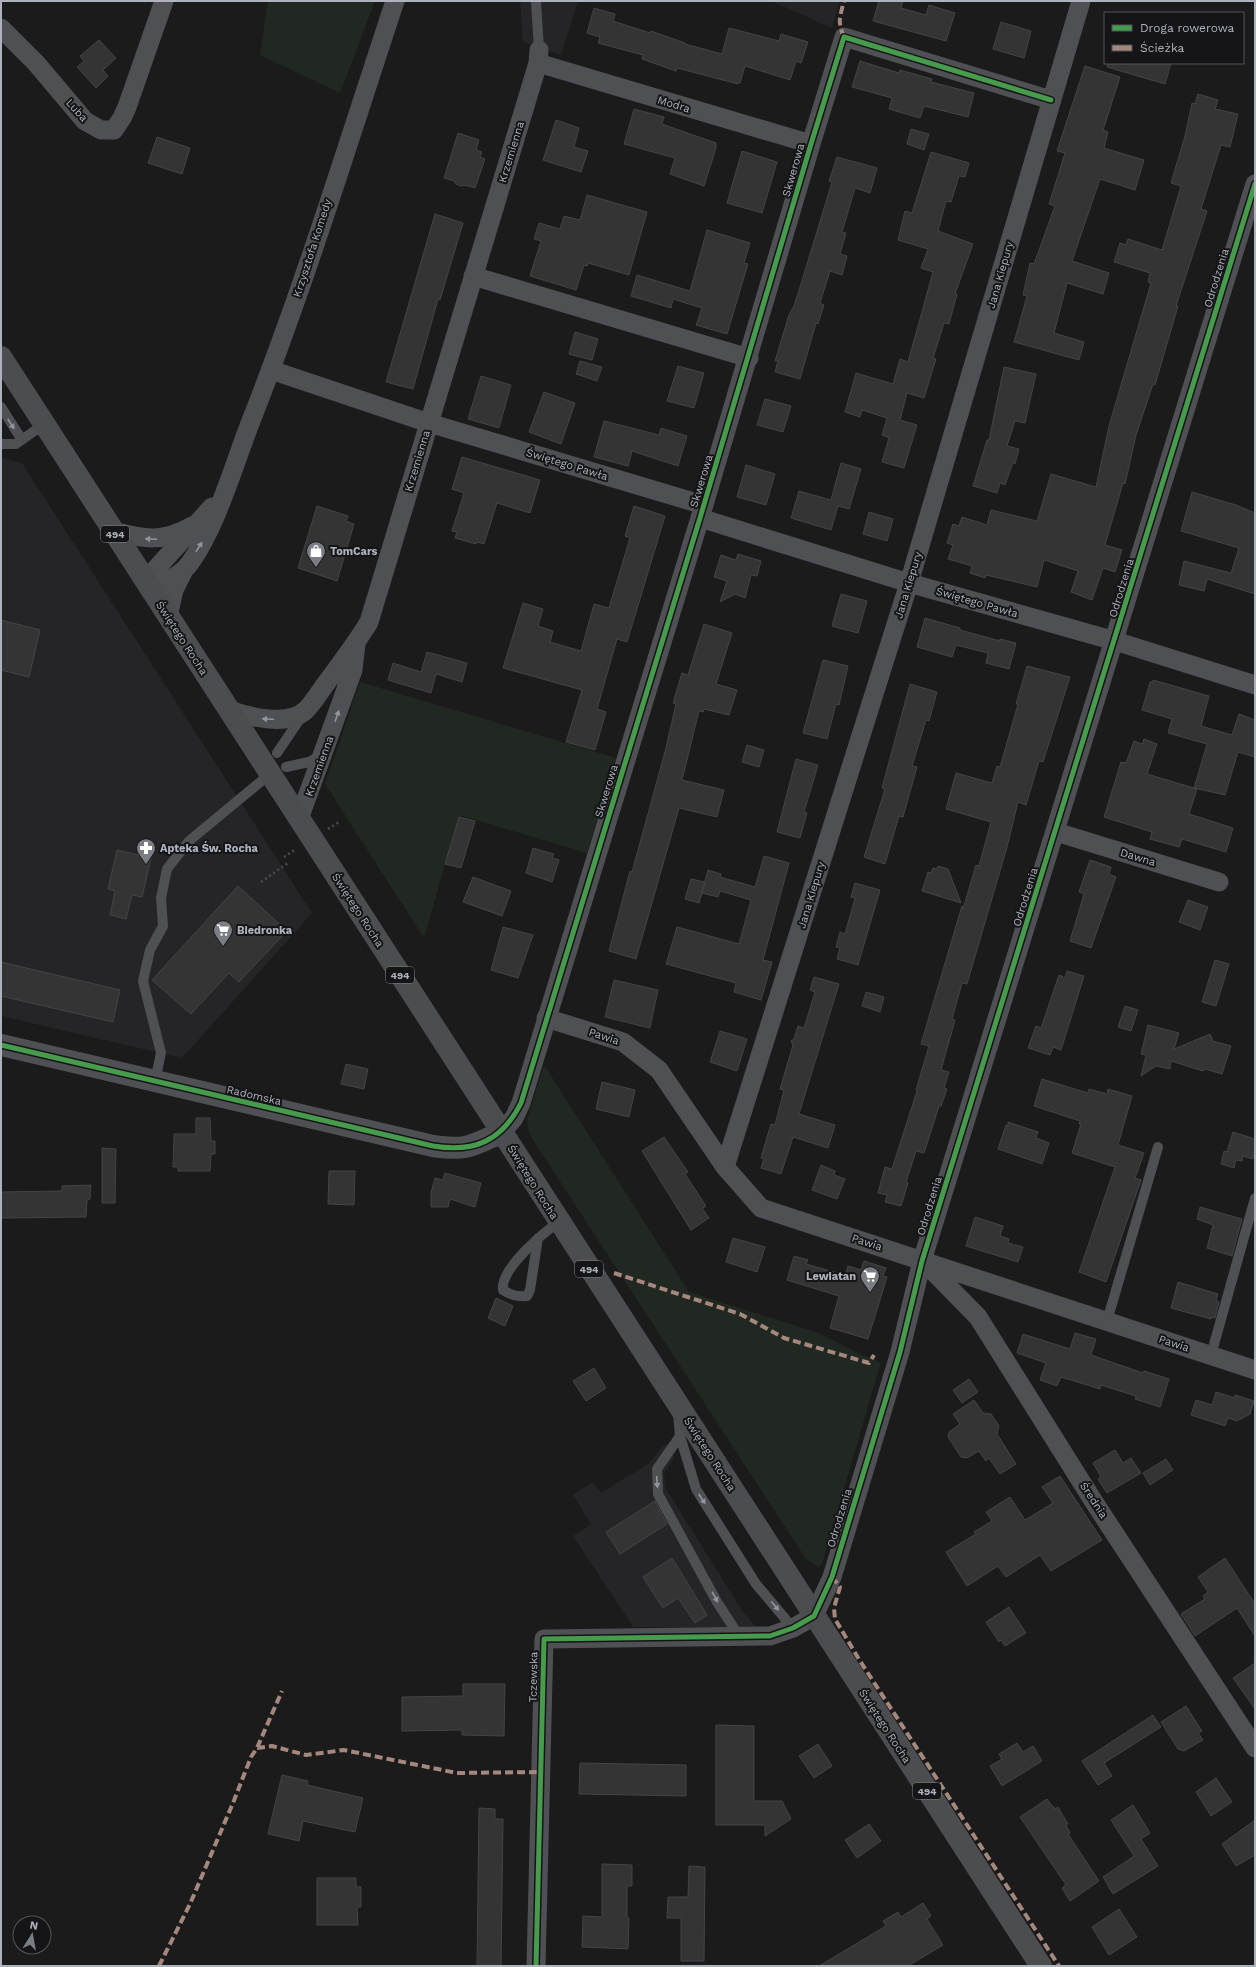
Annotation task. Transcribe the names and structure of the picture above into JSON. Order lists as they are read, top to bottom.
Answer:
{
  "streets": {
    "main road": ["494", "Świętego Rocha"],
    "street": [
      "Modra",
      "Luba",
      "Krzemienna",
      "Skwerowa",
      "Krzysztofa Komedy",
      "Jana Kiepury",
      "Odrodzenia",
      "Świętego Pawła",
      "Dawna",
      "Pawia",
      "Radomska",
      "Średnia",
      "Tczewska"
    ]
  },
  "crossings": [
    ["Modra", "Krzemienna"],
    ["Modra", "Skwerowa"],
    ["Krzemienna", "Świętego Pawła"],
    ["Krzemienna", "Świętego Rocha"],
    ["Skwerowa", "Jana Kiepury"],
    ["Skwerowa", "Świętego Pawła"],
    ["Skwerowa", "Świętego Rocha"],
    ["Skwerowa", "Pawia"],
    ["Skwerowa", "Radomska"],
    ["Krzysztofa Komedy", "Świętego Pawła"],
    ["Krzysztofa Komedy", "Świętego Rocha"],
    ["Jana Kiepury", "Świętego Pawła"],
    ["Jana Kiepury", "Pawia"],
    ["Odrodzenia", "Świętego Pawła"],
    ["Odrodzenia", "Świętego Rocha"],
    ["Odrodzenia", "Dawna"],
    ["Odrodzenia", "Pawia"],
    ["Odrodzenia", "Średnia"],
    ["Odrodzenia", "Tczewska"],
    ["Świętego Rocha", "Radomska"],
    ["Świętego Rocha", "Tczewska"],
    ["Pawia", "Średnia"]
  ],
  "places": {
    "shop": ["TomCars"],
    "pharmacy": ["Apteka Św. Rocha"],
    "supermarket": ["Biedronka", "Lewiatan"]
  },
  "legend": ["Droga rowerowa", "Ścieżka"],
  "north": "top"
}
